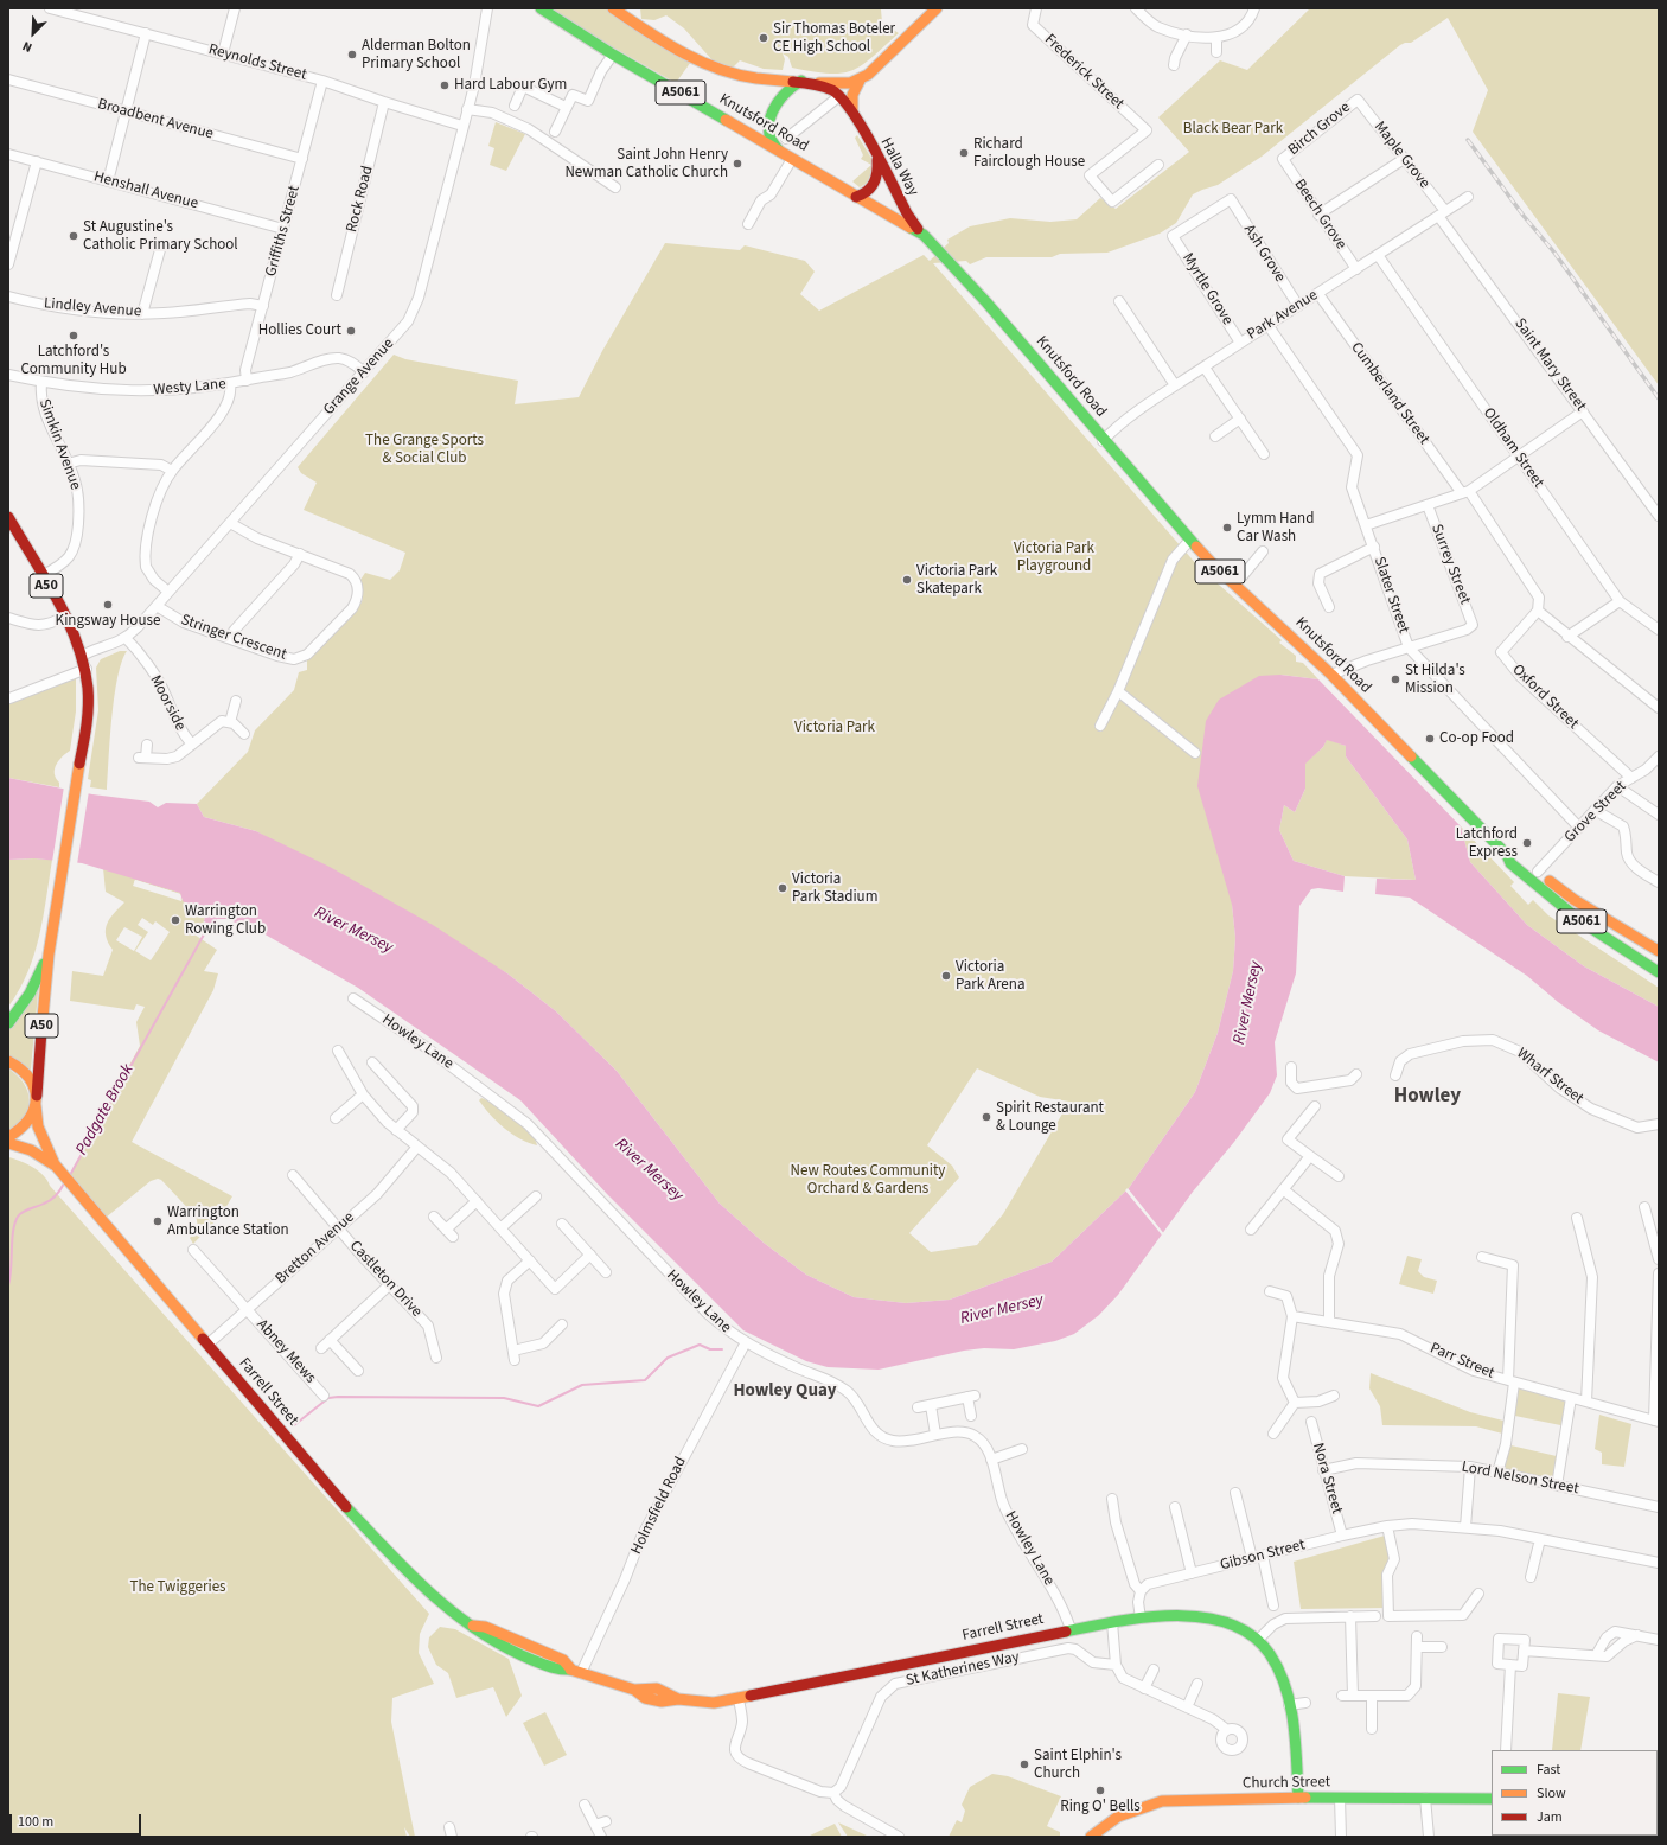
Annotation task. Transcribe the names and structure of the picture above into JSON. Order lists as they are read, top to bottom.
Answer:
{
  "streets": {
    "main road": [
      "A5061",
      "Knutsford Road",
      "Halla Way",
      "A50",
      "Farrell Street",
      "Church Street"
    ],
    "street": [
      "Reynolds Street",
      "Frederick Street",
      "Broadbent Avenue",
      "Birch Grove",
      "Maple Grove",
      "Henshall Avenue",
      "Rock Road",
      "Beech Grove",
      "Griffiths Street",
      "Ash Grove",
      "Myrtle Grove",
      "Lindley Avenue",
      "Park Avenue",
      "Saint Mary Street",
      "Grange Avenue",
      "Westy Lane",
      "Cumberland Street",
      "Simkin Avenue",
      "Oldham Street",
      "Surrey Street",
      "Slater Street",
      "Stringer Crescent",
      "Oxford Street",
      "Moorside",
      "Grove Street",
      "Howley Lane",
      "Wharf Street",
      "Bretton Avenue",
      "Castleton Drive",
      "Abney Mews",
      "Parr Street",
      "Nora Street",
      "Lord Nelson Street",
      "Holmsfield Road",
      "Gibson Street",
      "St Katherines Way"
    ]
  },
  "crossings": [
    ["Reynolds Street", "Rock Road"],
    ["Reynolds Street", "Griffiths Street"],
    ["Reynolds Street", "Grange Avenue"],
    ["A5061", "Knutsford Road"],
    ["Broadbent Avenue", "Griffiths Street"],
    ["Knutsford Road", "Halla Way"],
    ["Knutsford Road", "Park Avenue"],
    ["Knutsford Road", "Grove Street"],
    ["Birch Grove", "Maple Grove"],
    ["Birch Grove", "Beech Grove"],
    ["Maple Grove", "Park Avenue"],
    ["Maple Grove", "Saint Mary Street"],
    ["Henshall Avenue", "Griffiths Street"],
    ["Beech Grove", "Park Avenue"],
    ["Griffiths Street", "Lindley Avenue"],
    ["Griffiths Street", "Westy Lane"],
    ["Ash Grove", "Myrtle Grove"],
    ["Ash Grove", "Park Avenue"],
    ["Myrtle Grove", "Park Avenue"],
    ["Park Avenue", "Saint Mary Street"],
    ["Park Avenue", "Cumberland Street"],
    ["Park Avenue", "Oldham Street"],
    ["Park Avenue", "Slater Street"],
    ["Grange Avenue", "Westy Lane"],
    ["Grange Avenue", "A50"],
    ["Grange Avenue", "Stringer Crescent"],
    ["Grange Avenue", "Moorside"],
    ["Westy Lane", "Simkin Avenue"],
    ["Cumberland Street", "Oxford Street"],
    ["Simkin Avenue", "A50"],
    ["Surrey Street", "Slater Street"],
    ["A50", "Farrell Street"],
    ["Slater Street", "Grove Street"],
    ["Oxford Street", "Grove Street"],
    ["Howley Lane", "Farrell Street"],
    ["Howley Lane", "Holmsfield Road"],
    ["Bretton Avenue", "Castleton Drive"],
    ["Bretton Avenue", "Abney Mews"],
    ["Bretton Avenue", "Farrell Street"],
    ["Farrell Street", "Holmsfield Road"],
    ["Farrell Street", "Church Street"],
    ["Nora Street", "Lord Nelson Street"],
    ["Nora Street", "Gibson Street"]
  ],
  "districts": ["Howley", "Howley Quay"],
  "water": ["River Mersey", "Padgate Brook"],
  "parks": [
    "Black Bear Park",
    "The Grange Sports & Social Club",
    "Victoria Park Playground",
    "Victoria Park",
    "New Routes Community Orchard & Gardens",
    "The Twiggeries"
  ],
  "places": [
    "Sir Thomas Boteler CE High School",
    "Alderman Bolton Primary School",
    "Hard Labour Gym",
    "Richard Fairclough House",
    "Saint John Henry Newman Catholic Church",
    "St Augustine's Catholic Primary School",
    "Hollies Court",
    "Latchford's Community Hub",
    "Lymm Hand Car Wash",
    "Victoria Park Skatepark",
    "Kingsway House",
    "St Hilda's Mission",
    "Co-op Food",
    "Latchford Express",
    "Victoria Park Stadium",
    "Warrington Rowing Club",
    "Victoria Park Arena",
    "Spirit Restaurant & Lounge",
    "Warrington Ambulance Station",
    "Saint Elphin's Church",
    "Ring O' Bells"
  ],
  "legend": ["Fast", "Slow", "Jam"],
  "scale_bar": "100 m",
  "north": "bottom left"
}
